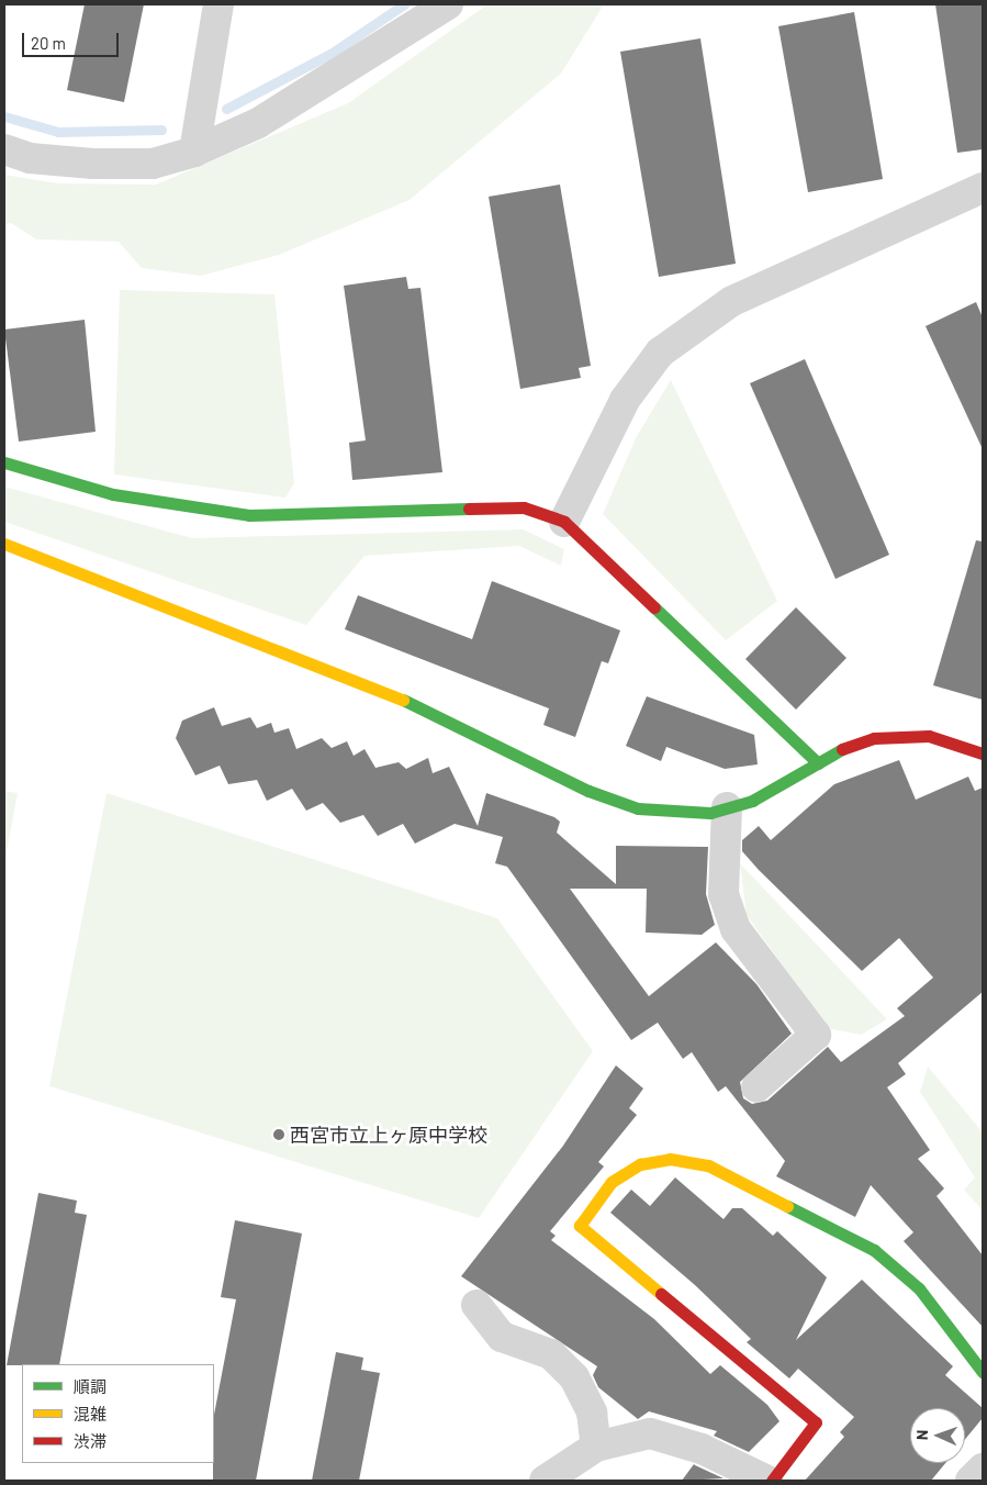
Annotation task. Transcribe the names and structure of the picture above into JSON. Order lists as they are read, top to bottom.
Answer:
{
  "places": ["西宮市立上ヶ原中学校"],
  "legend": ["順調", "混雑", "渋滞"],
  "scale_bar": "20 m",
  "north": "left"
}
